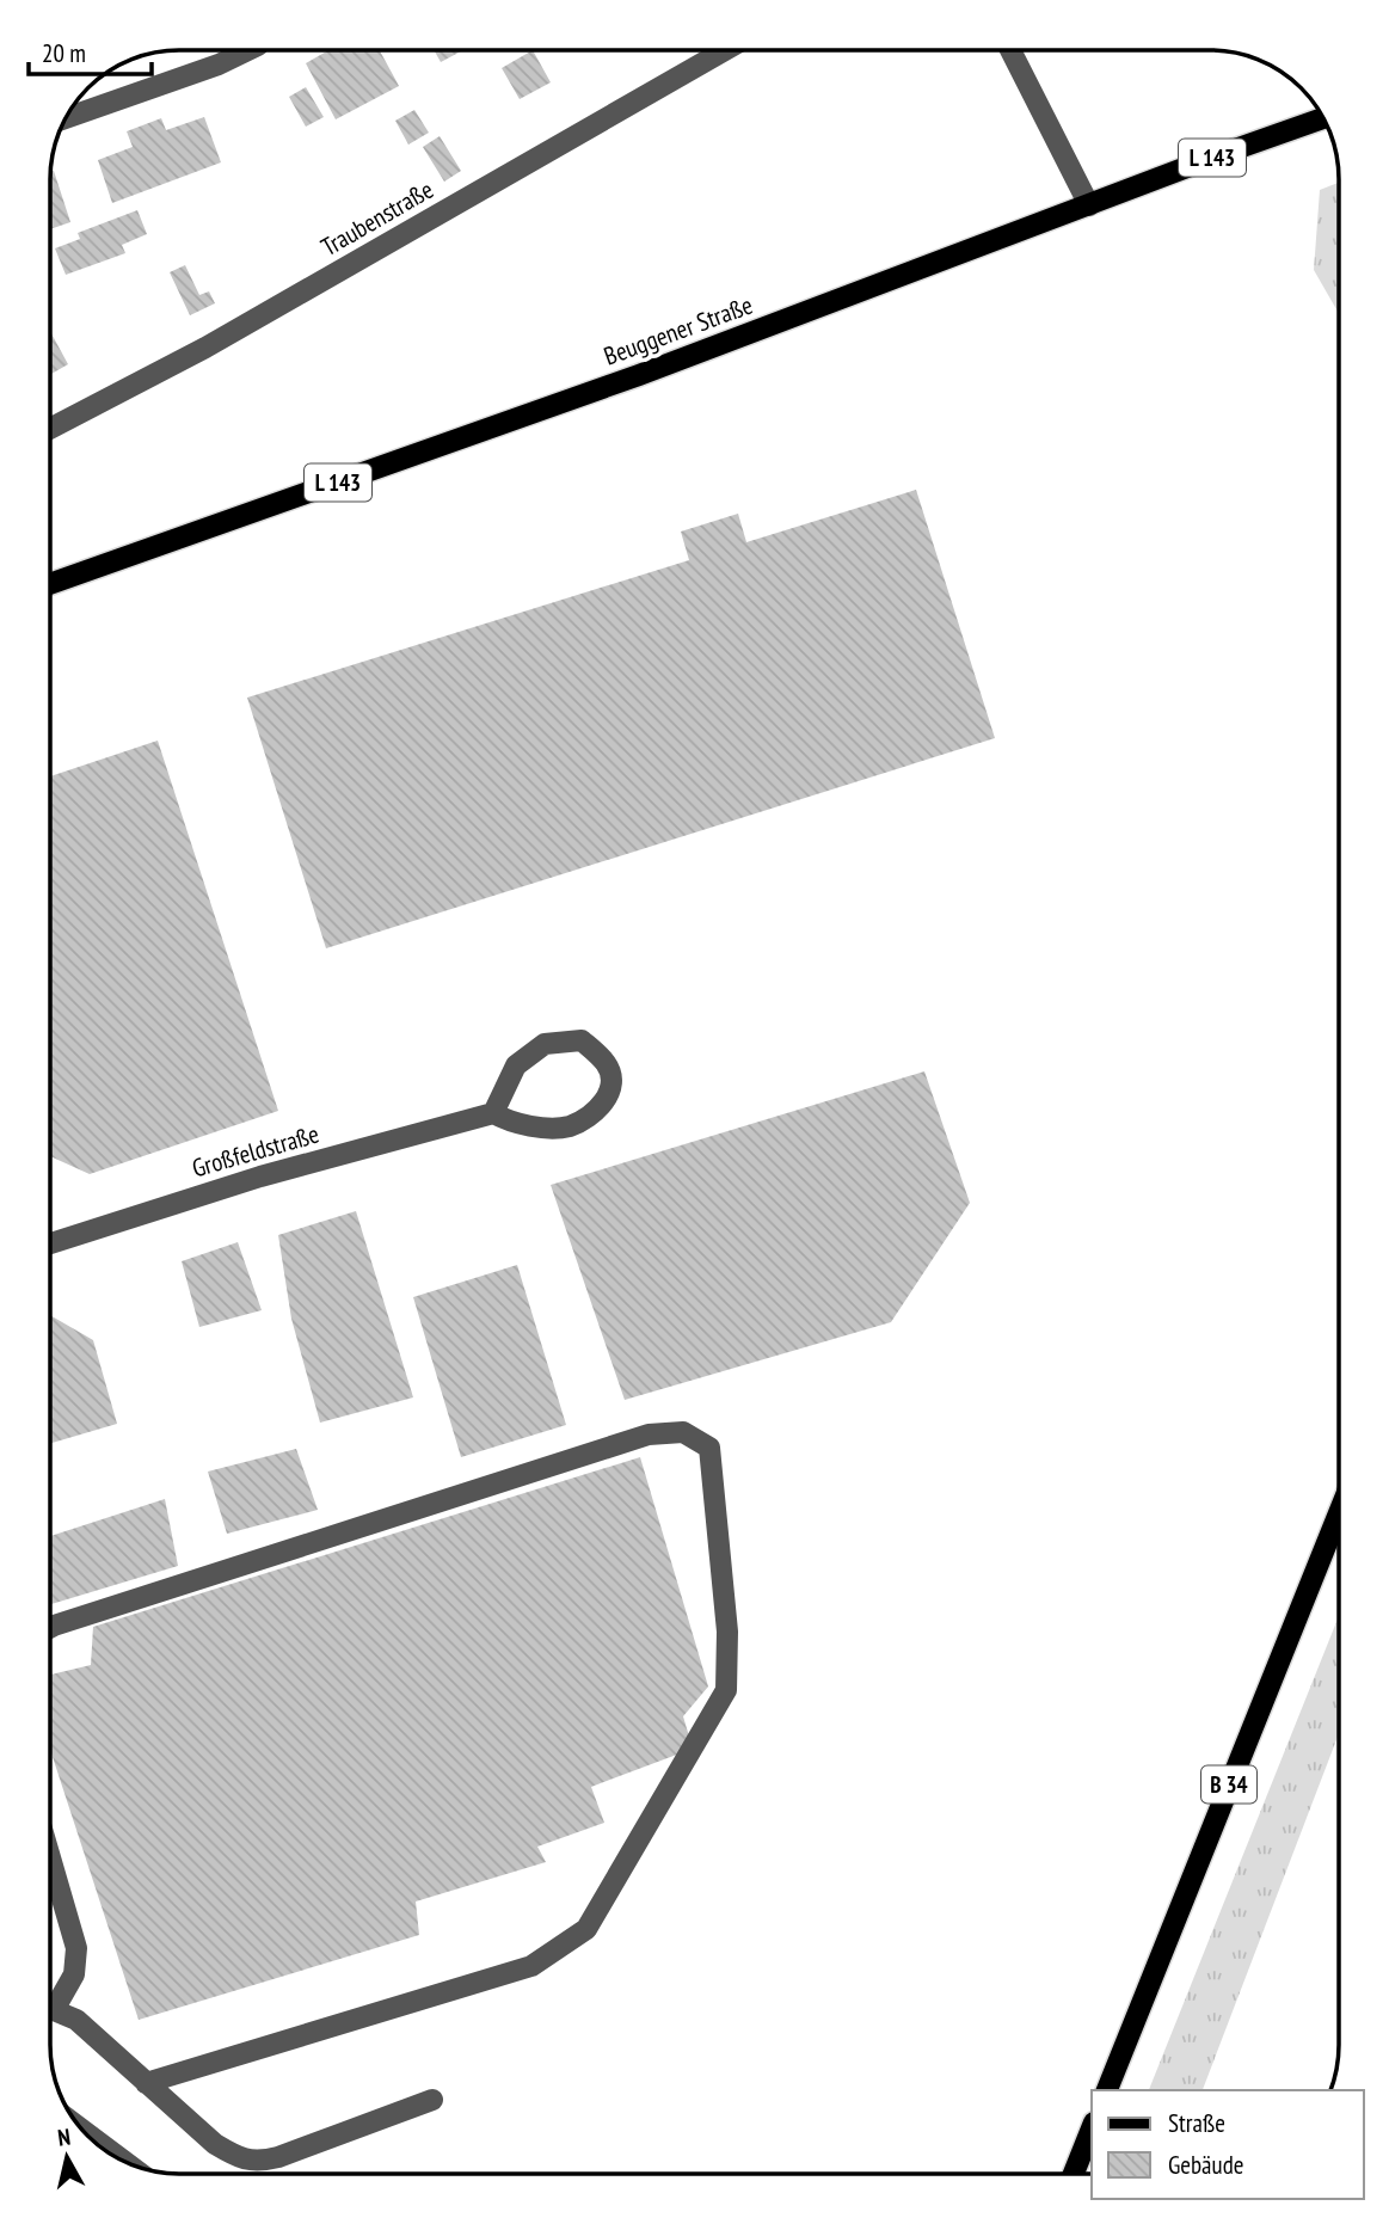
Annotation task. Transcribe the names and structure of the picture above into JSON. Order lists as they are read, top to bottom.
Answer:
{
  "streets": {
    "main road": ["L 143", "Beuggener Straße", "B 34"],
    "street": ["Traubenstraße", "Großfeldstraße"]
  },
  "legend": ["Straße", "Gebäude"],
  "scale_bar": "20 m",
  "north": "top"
}
